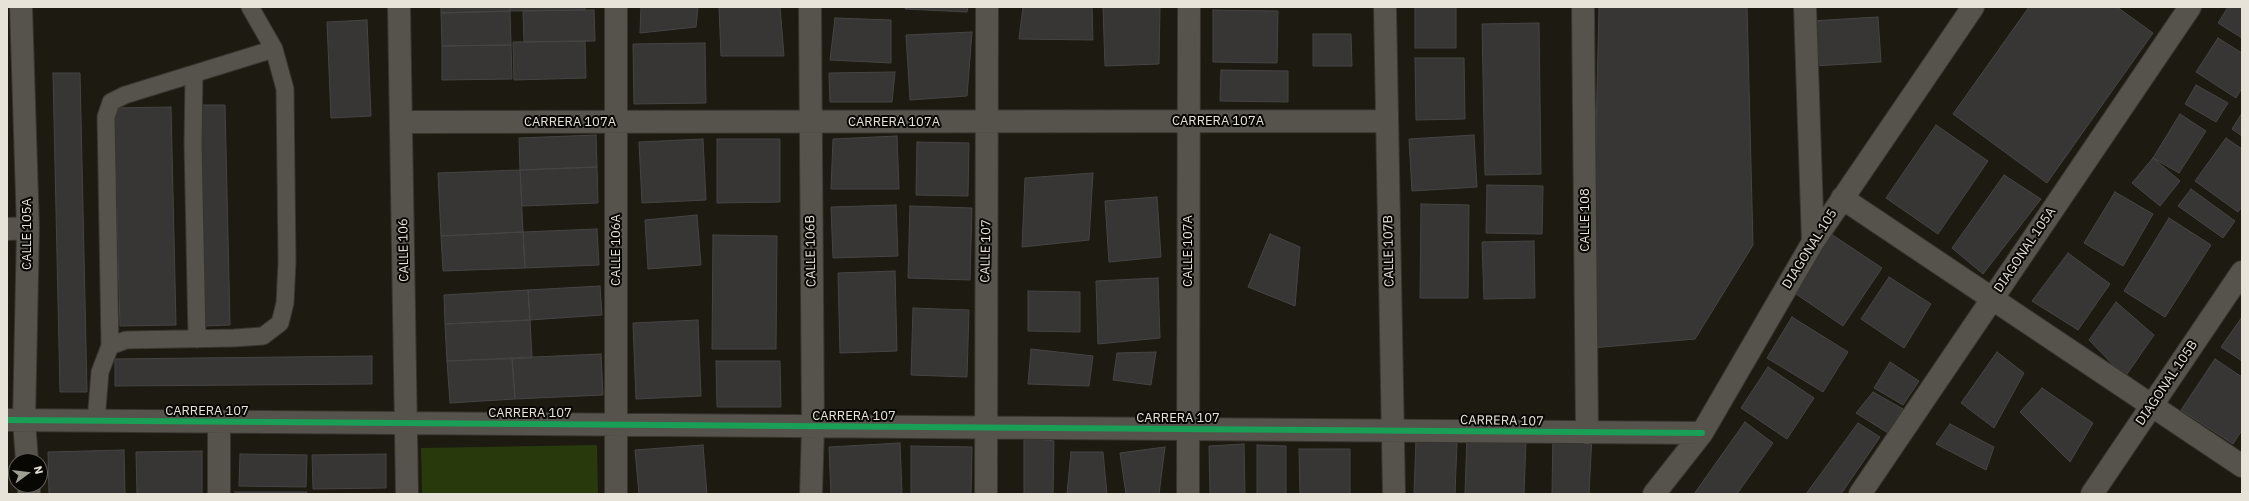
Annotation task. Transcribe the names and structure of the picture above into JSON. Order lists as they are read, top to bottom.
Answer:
{
  "streets": {
    "street": [
      "CARRERA 107A",
      "CALLE 108",
      "CALLE 105A",
      "DIAGONAL 105",
      "CALLE 106",
      "CALLE 106A",
      "DIAGONAL 105A",
      "CALLE 106B",
      "CALLE 107",
      "CALLE 107A",
      "CALLE 107B",
      "DIAGONAL 105B",
      "CARRERA 107"
    ]
  },
  "crossings": [
    ["CARRERA 107A", "CALLE 106"],
    ["CARRERA 107A", "CALLE 106A"],
    ["CARRERA 107A", "CALLE 106B"],
    ["CARRERA 107A", "CALLE 107"],
    ["CARRERA 107A", "CALLE 107A"],
    ["CARRERA 107A", "CALLE 107B"],
    ["CALLE 108", "CARRERA 107"],
    ["CALLE 105A", "CARRERA 107"],
    ["DIAGONAL 105", "CARRERA 107"],
    ["CALLE 106", "CARRERA 107"],
    ["CALLE 106A", "CARRERA 107"],
    ["CALLE 106B", "CARRERA 107"],
    ["CALLE 107", "CARRERA 107"],
    ["CALLE 107A", "CARRERA 107"],
    ["CALLE 107B", "CARRERA 107"]
  ],
  "north": "right"
}
